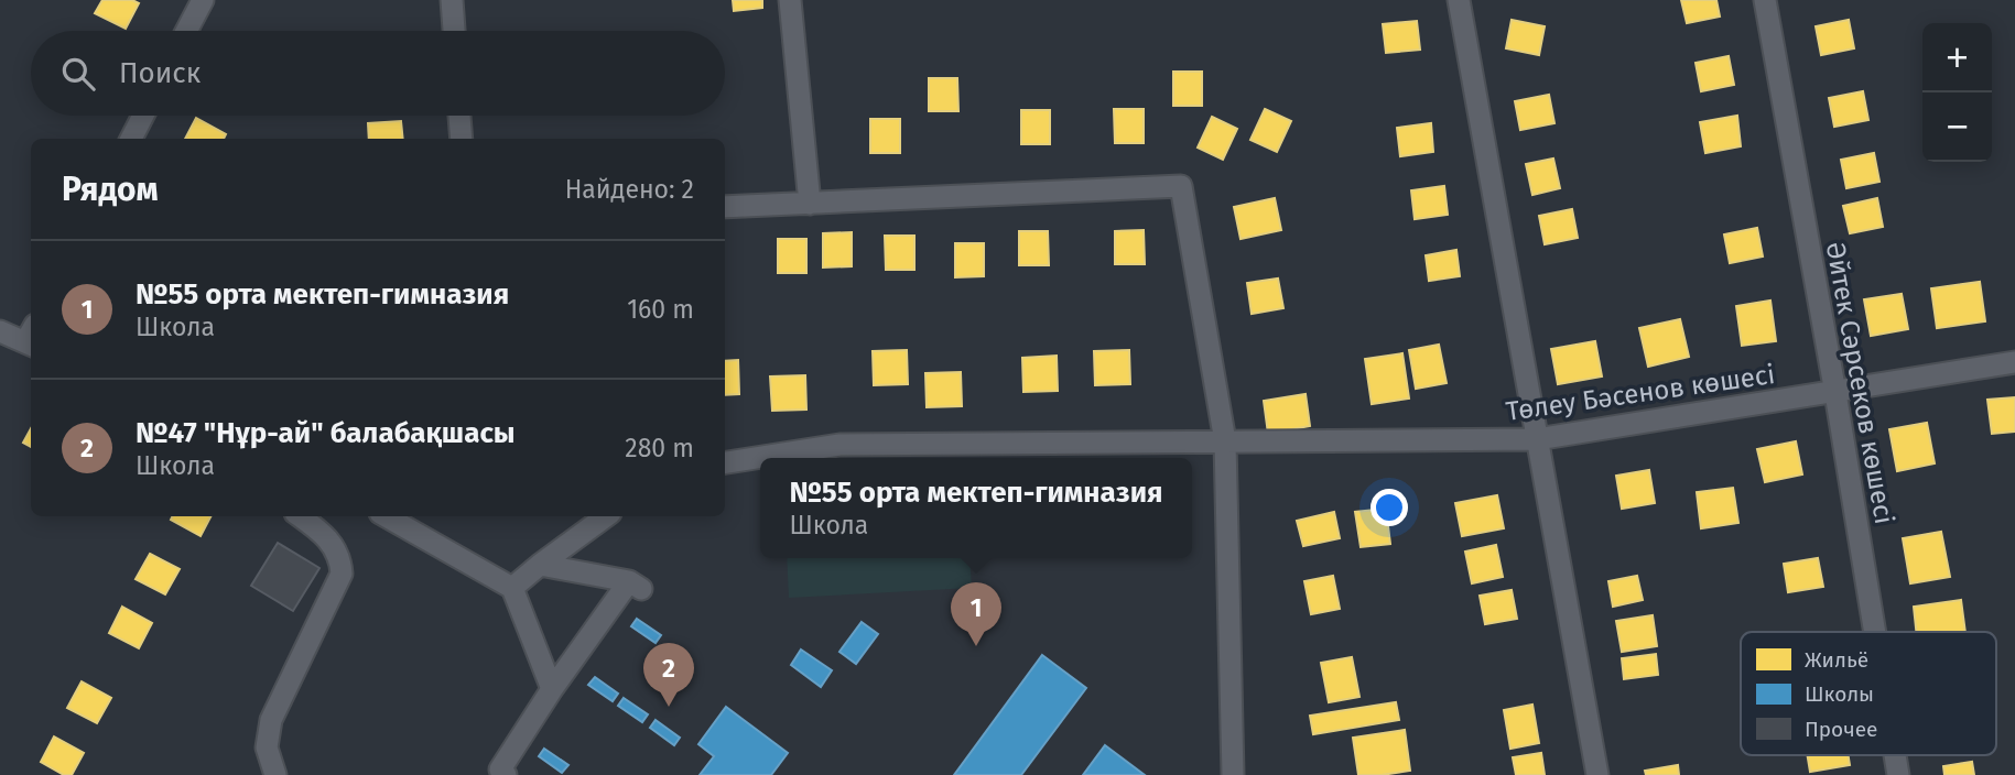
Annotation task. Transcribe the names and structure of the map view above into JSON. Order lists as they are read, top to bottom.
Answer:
{
  "streets": {
    "street": ["Әйтек Сәрсеков көшесі", "Төлеу Бәсенов көшесі"]
  },
  "crossings": [
    ["Әйтек Сәрсеков көшесі", "Төлеу Бәсенов көшесі"]
  ],
  "legend": ["Жильё", "Школы", "Прочее"],
  "page": {
    "map_buttons": ["+", "−"],
    "search": "Поиск",
    "heading": ["Рядом", "Найдено: 2"],
    "list": [
      {
        "mark": "1",
        "name": "№55 орта мектеп-гимназия",
        "note": "Школа",
        "value": "160 m"
      },
      {
        "mark": "2",
        "name": "№47 \"Нұр-ай\" балабақшасы",
        "note": "Школа",
        "value": "280 m"
      }
    ],
    "popup": ["№55 орта мектеп-гимназия", "Школа"],
    "pins": ["1", "2"]
  }
}
